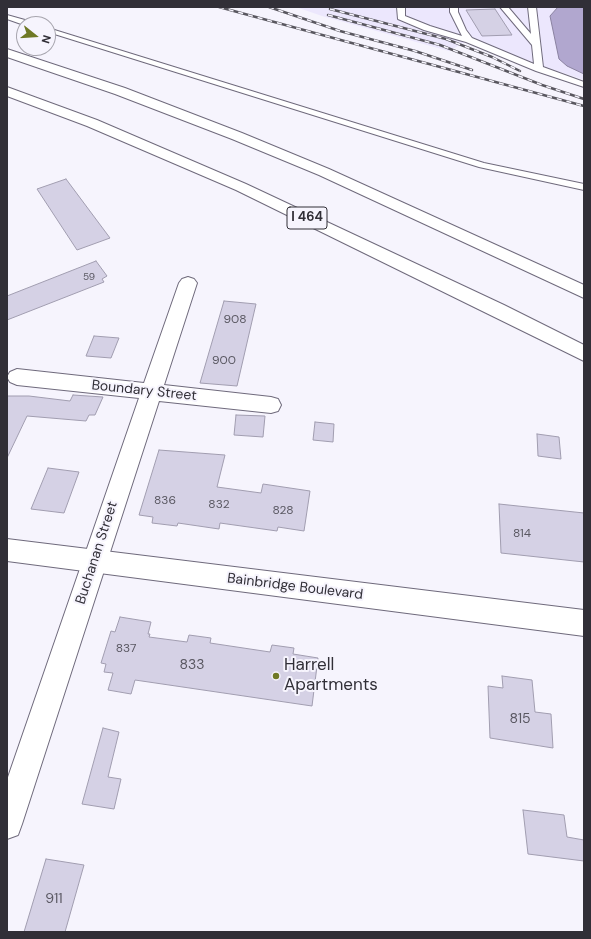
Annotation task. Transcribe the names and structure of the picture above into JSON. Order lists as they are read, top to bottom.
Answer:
{
  "streets": {
    "main road": [
      "I 464",
      "Boundary Street",
      "Buchanan Street",
      "Bainbridge Boulevard"
    ]
  },
  "crossings": [
    ["Boundary Street", "Buchanan Street"],
    ["Buchanan Street", "Bainbridge Boulevard"]
  ],
  "places": ["Harrell Apartments"],
  "house_numbers": [
    "59",
    "908",
    "900",
    "836",
    "832",
    "828",
    "814",
    "837",
    "833",
    "815",
    "911"
  ],
  "north": "right"
}
